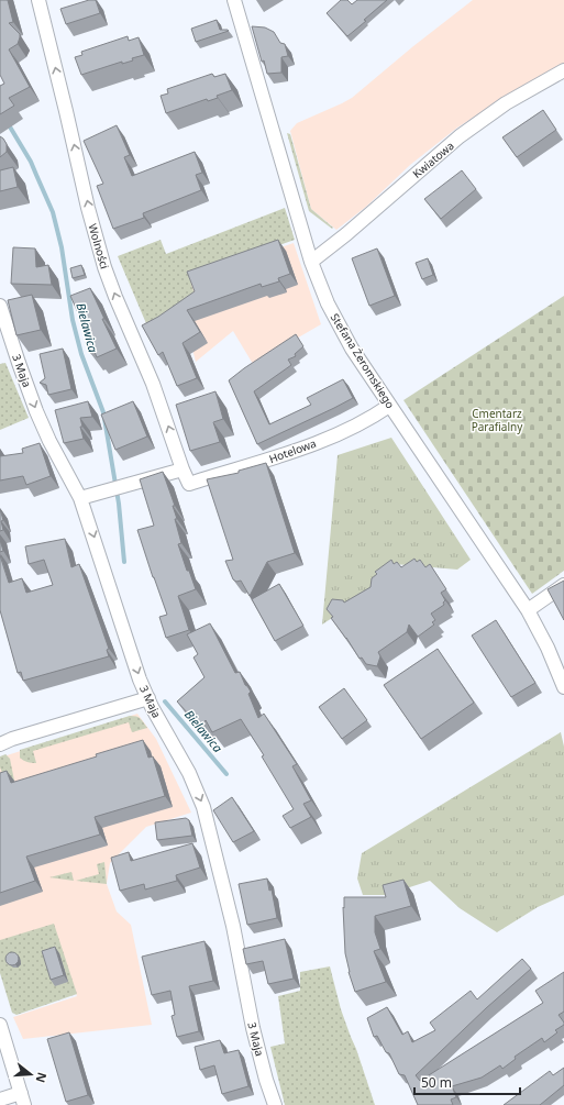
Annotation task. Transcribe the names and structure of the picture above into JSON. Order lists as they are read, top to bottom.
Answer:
{
  "streets": {
    "street": [
      "Kwiatowa",
      "Wolności",
      "Stefana Żeromskiego",
      "3 Maja",
      "Hotelowa"
    ]
  },
  "crossings": [
    ["Kwiatowa", "Stefana Żeromskiego"],
    ["Wolności", "Hotelowa"],
    ["Stefana Żeromskiego", "Hotelowa"]
  ],
  "one_way": ["Wolności", "3 Maja"],
  "water": ["Bielawica"],
  "parks": ["Cmentarz Parafialny"],
  "scale_bar": "50 m",
  "north": "right"
}
